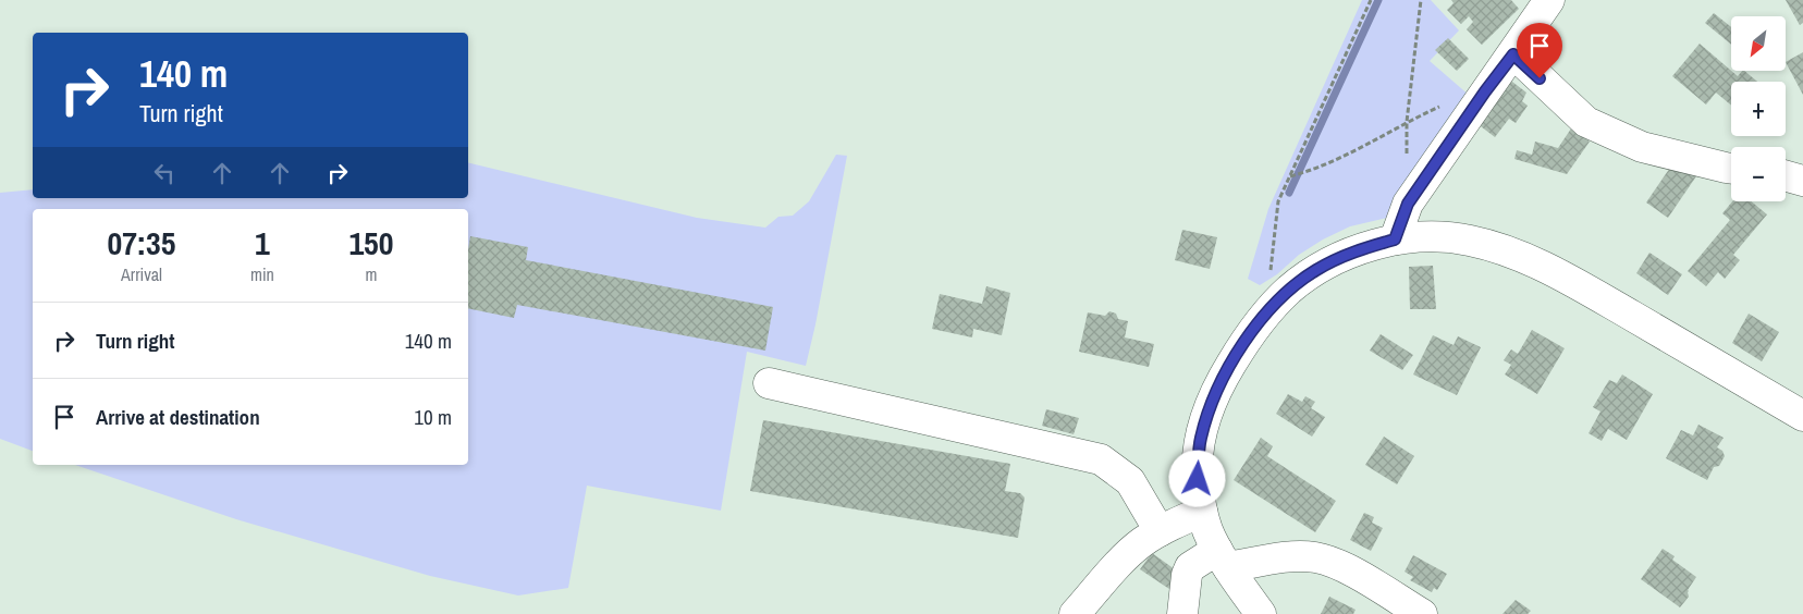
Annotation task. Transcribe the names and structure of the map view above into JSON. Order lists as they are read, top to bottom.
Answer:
{
  "north": "bottom left",
  "page": {
    "map_buttons": ["+", "−"],
    "turn": ["140 m", "Turn right"],
    "eta": [
      "07:35",
      "Arrival",
      "1",
      "min",
      "150",
      "m"
    ],
    "list": [
      {
        "name": "Turn right",
        "value": "140 m"
      },
      {
        "name": "Arrive at destination",
        "value": "10 m"
      }
    ]
  }
}
